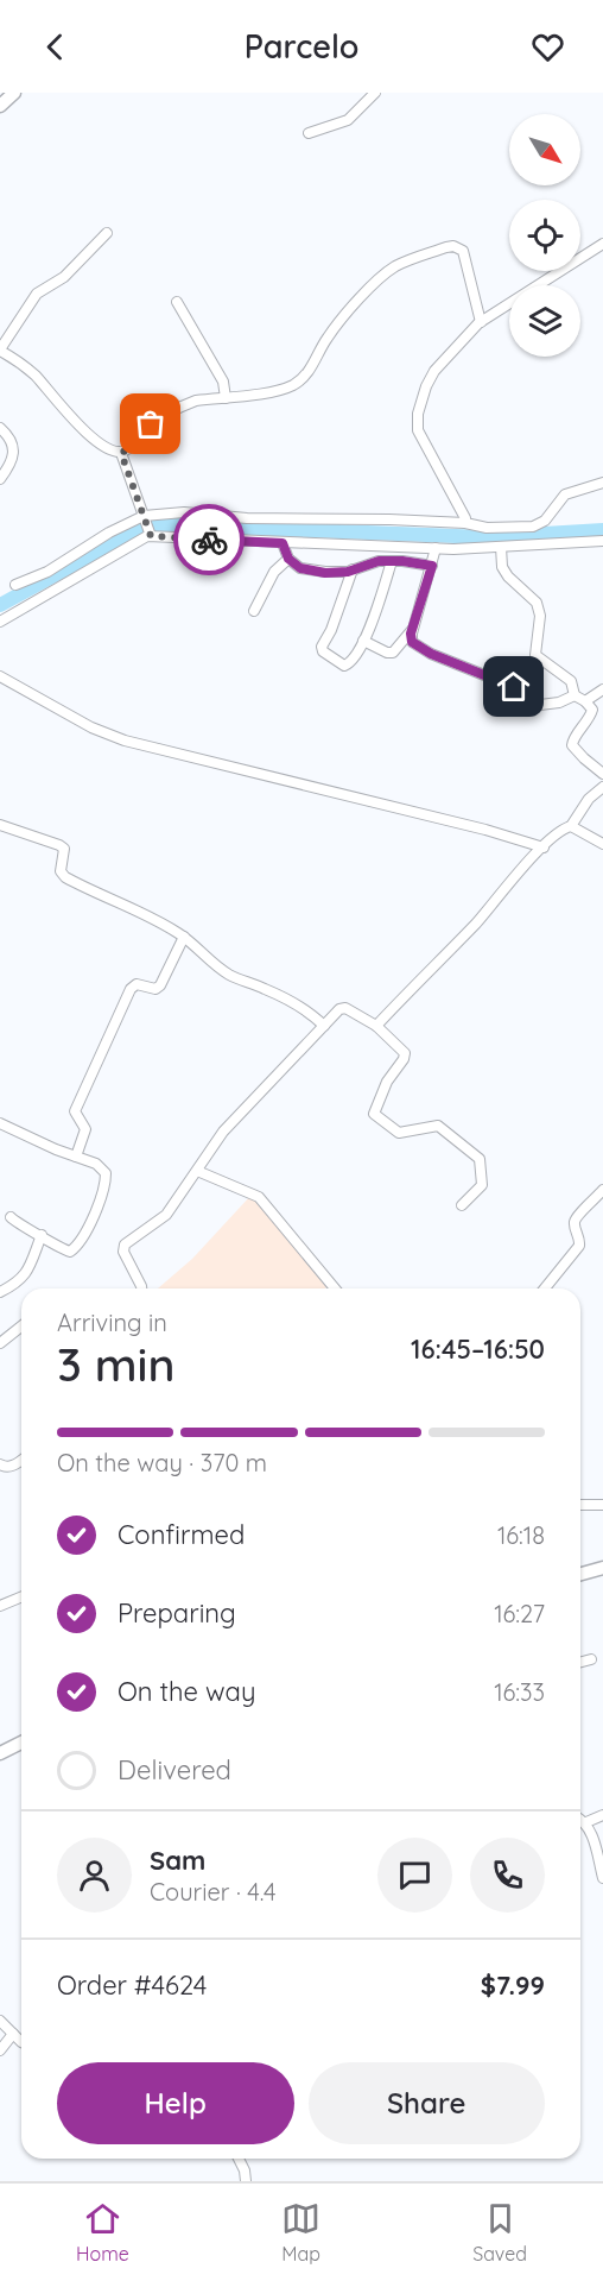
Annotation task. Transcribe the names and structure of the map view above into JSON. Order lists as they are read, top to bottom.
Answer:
{
  "north": "bottom right",
  "page": {
    "header": "Parcelo",
    "heading": ["3 min", "Arriving in", "16:45–16:50"],
    "panel": [
      "Sam",
      "Courier · 4.4",
      "Order #4624",
      "$7.99"
    ],
    "bar": "On the way · 370 m",
    "list": [
      ["Confirmed", "16:18"],
      ["Preparing", "16:27"],
      ["On the way", "16:33"],
      "Delivered"
    ],
    "buttons": ["Help", "Share"],
    "tabs": ["Home", "Map", "Saved"]
  }
}
